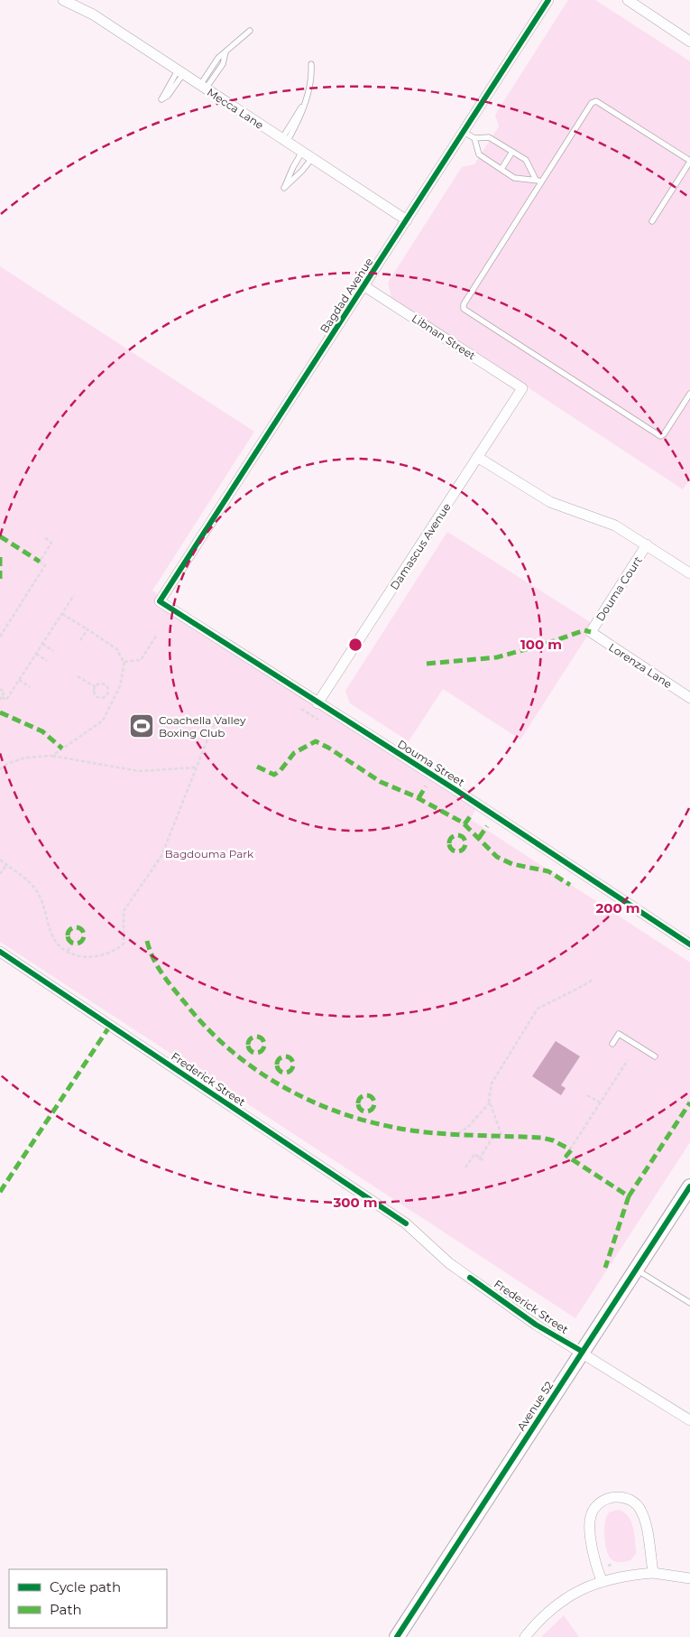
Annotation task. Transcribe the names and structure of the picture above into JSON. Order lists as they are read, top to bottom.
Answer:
{
  "streets": {
    "main road": ["Avenue 52"],
    "street": [
      "Mecca Lane",
      "Bagdad Avenue",
      "Libnan Street",
      "Damascus Avenue",
      "Douma Court",
      "Lorenza Lane",
      "Douma Street",
      "Frederick Street"
    ]
  },
  "crossings": [
    ["Mecca Lane", "Bagdad Avenue"],
    ["Bagdad Avenue", "Libnan Street"],
    ["Bagdad Avenue", "Douma Street"],
    ["Libnan Street", "Damascus Avenue"],
    ["Damascus Avenue", "Douma Street"],
    ["Douma Court", "Lorenza Lane"],
    ["Frederick Street", "Avenue 52"]
  ],
  "parks": ["Bagdouma Park"],
  "places": {
    "sports": ["Coachella Valley Boxing Club"]
  },
  "legend": ["Cycle path", "Path"],
  "rings": ["100 m", "200 m", "300 m"]
}
